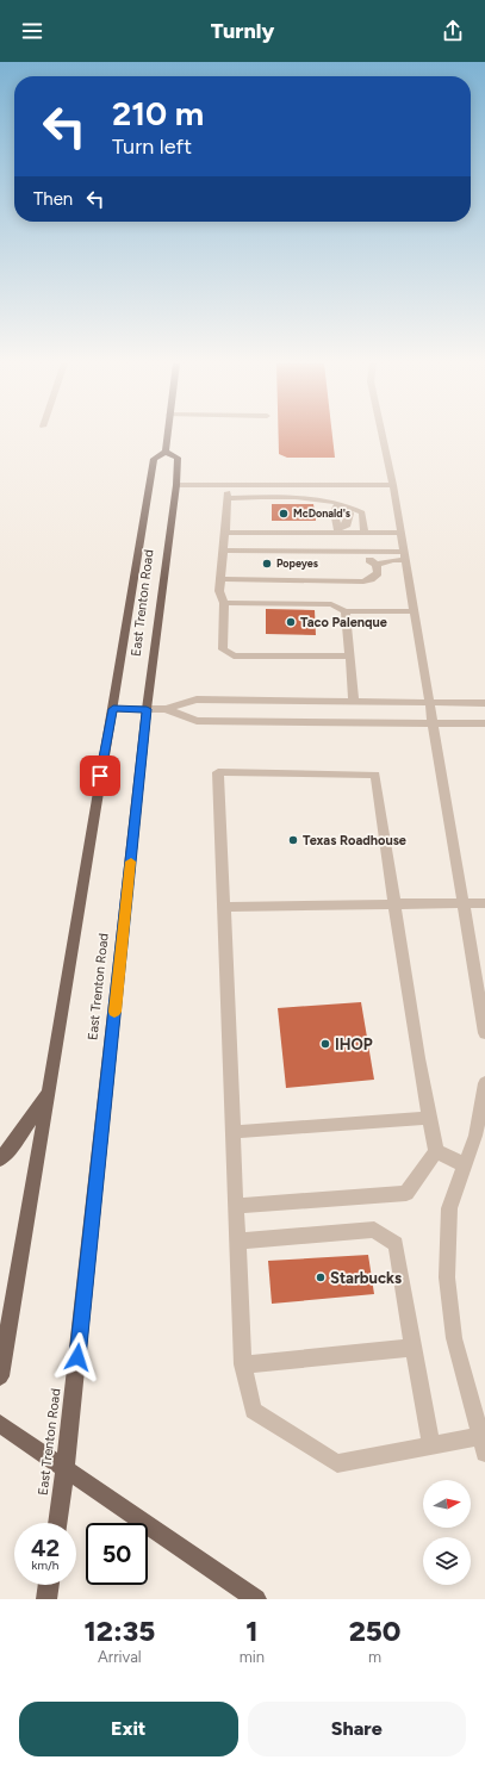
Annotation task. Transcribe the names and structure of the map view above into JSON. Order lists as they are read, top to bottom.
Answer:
{
  "streets": {
    "main road": ["East Trenton Road"]
  },
  "places": [
    "McDonald's",
    "Popeyes",
    "Taco Palenque",
    "Texas Roadhouse",
    "IHOP",
    "Starbucks"
  ],
  "north": "right",
  "page": {
    "header": "Turnly",
    "turn": ["210 m", "Turn left"],
    "then": "Then",
    "speed": "42 km/h",
    "limit": "50",
    "eta": [
      "12:35",
      "Arrival",
      "1",
      "min",
      "250",
      "m"
    ],
    "buttons": ["Exit", "Share"]
  }
}
